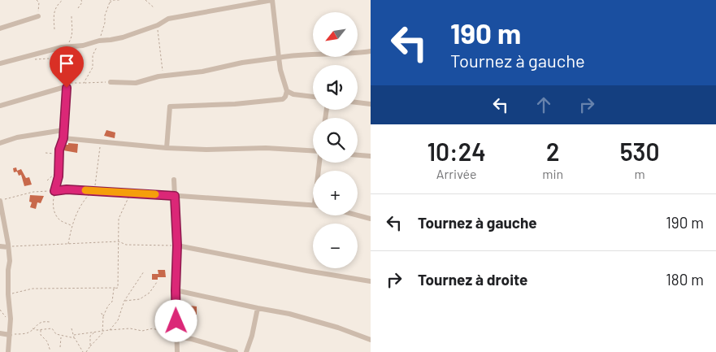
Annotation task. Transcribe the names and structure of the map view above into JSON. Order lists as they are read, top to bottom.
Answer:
{
  "north": "bottom left",
  "page": {
    "turn": ["190 m", "Tournez à gauche"],
    "map_buttons": ["+", "−"],
    "eta": [
      "10:24",
      "Arrivée",
      "2",
      "min",
      "530",
      "m"
    ],
    "list": [
      {
        "name": "Tournez à gauche",
        "value": "190 m"
      },
      {
        "name": "Tournez à droite",
        "value": "180 m"
      }
    ]
  }
}
